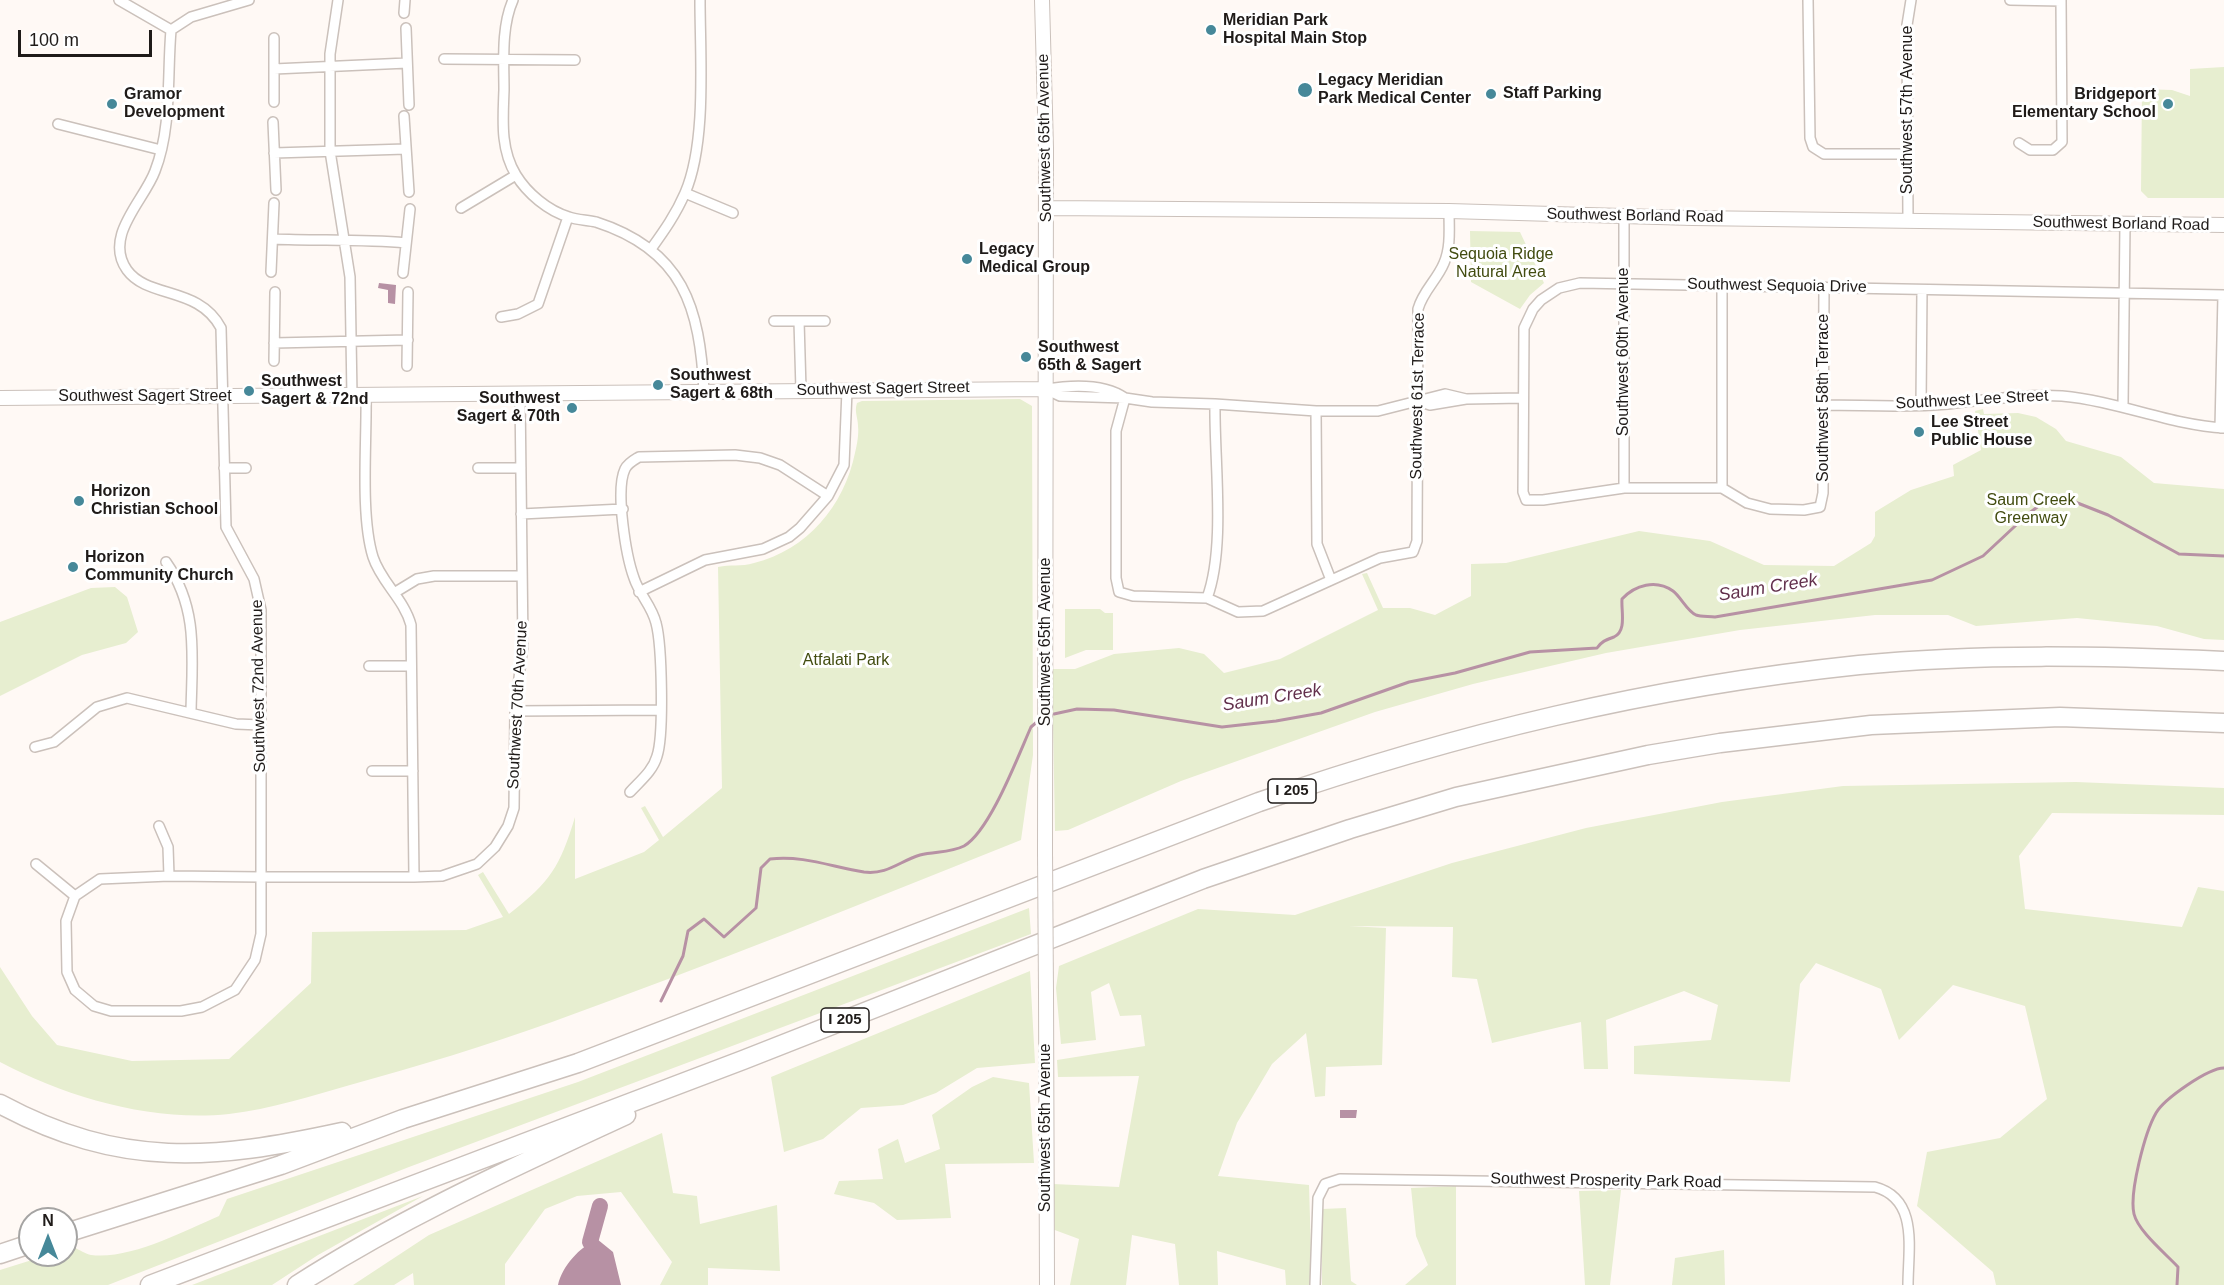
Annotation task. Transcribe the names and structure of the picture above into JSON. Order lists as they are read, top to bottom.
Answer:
{
  "streets": {
    "highway": ["I 205"],
    "main road": ["Southwest 65th Avenue", "Southwest Borland Road", "Southwest Sagert Street"],
    "street": [
      "Southwest 57th Avenue",
      "Southwest Sequoia Drive",
      "Southwest 60th Avenue",
      "Southwest 61st Terrace",
      "Southwest 58th Terrace",
      "Southwest Lee Street",
      "Southwest 72nd Avenue",
      "Southwest 70th Avenue",
      "Southwest Prosperity Park Road"
    ]
  },
  "crossings": [
    ["Southwest 57th Avenue", "Southwest Borland Road"],
    ["Southwest 65th Avenue", "Southwest Borland Road"],
    ["Southwest 65th Avenue", "Southwest Sagert Street"],
    ["Southwest Borland Road", "Southwest 60th Avenue"],
    ["Southwest Borland Road", "Southwest 61st Terrace"],
    ["Southwest Sequoia Drive", "Southwest 60th Avenue"],
    ["Southwest Sequoia Drive", "Southwest Sagert Street"],
    ["Southwest Sequoia Drive", "Southwest 58th Terrace"],
    ["Southwest Sagert Street", "Southwest 61st Terrace"],
    ["Southwest Sagert Street", "Southwest 72nd Avenue"],
    ["Southwest Sagert Street", "Southwest 70th Avenue"],
    ["Southwest 58th Terrace", "Southwest Lee Street"],
    ["Southwest 72nd Avenue", "Southwest 70th Avenue"]
  ],
  "water": ["Saum Creek"],
  "parks": ["Sequoia Ridge Natural Area", "Saum Creek Greenway", "Atfalati Park"],
  "places": [
    "Meridian Park Hospital Main Stop",
    "Legacy Meridian Park Medical Center",
    "Staff Parking",
    "Gramor Development",
    "Bridgeport Elementary School",
    "Legacy Medical Group",
    "Southwest 65th & Sagert",
    "Southwest Sagert & 68th",
    "Southwest Sagert & 72nd",
    "Southwest Sagert & 70th",
    "Lee Street Public House",
    "Horizon Christian School",
    "Horizon Community Church"
  ],
  "scale_bar": "100 m",
  "north": "top"
}
